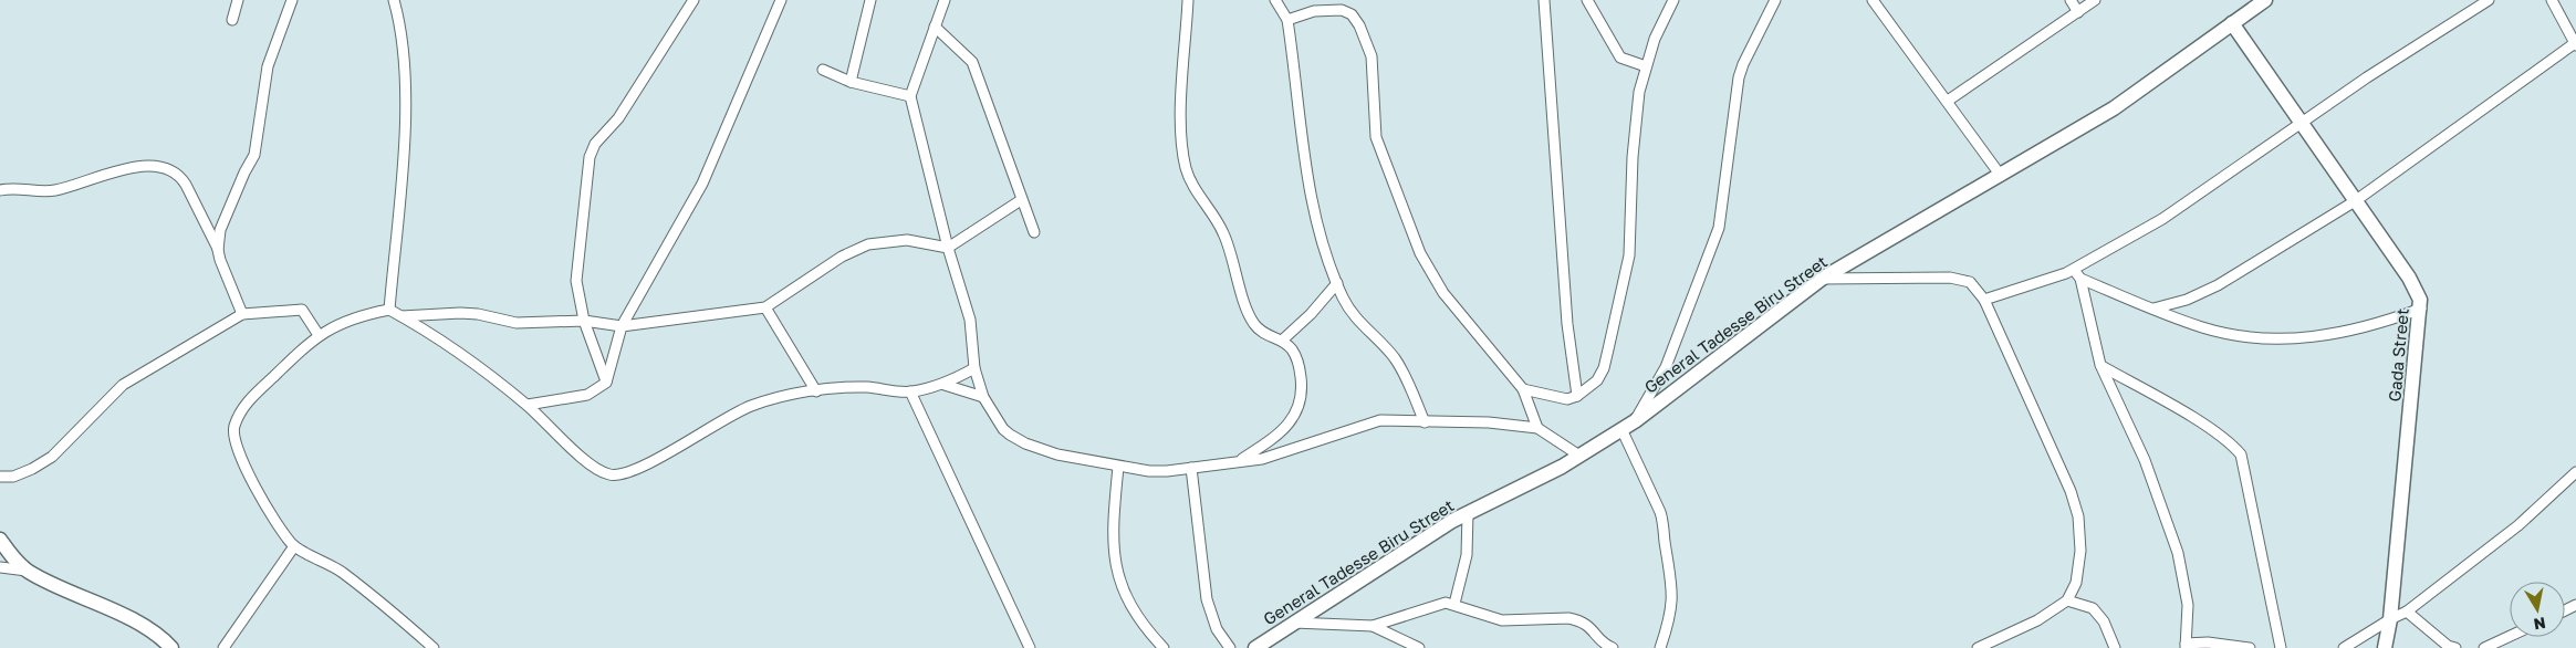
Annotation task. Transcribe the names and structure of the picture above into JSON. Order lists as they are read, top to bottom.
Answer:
{
  "streets": {
    "street": ["General Tadesse Biru Street", "Gada Street"]
  },
  "crossings": [
    ["General Tadesse Biru Street", "Gada Street"]
  ],
  "north": "bottom"
}
